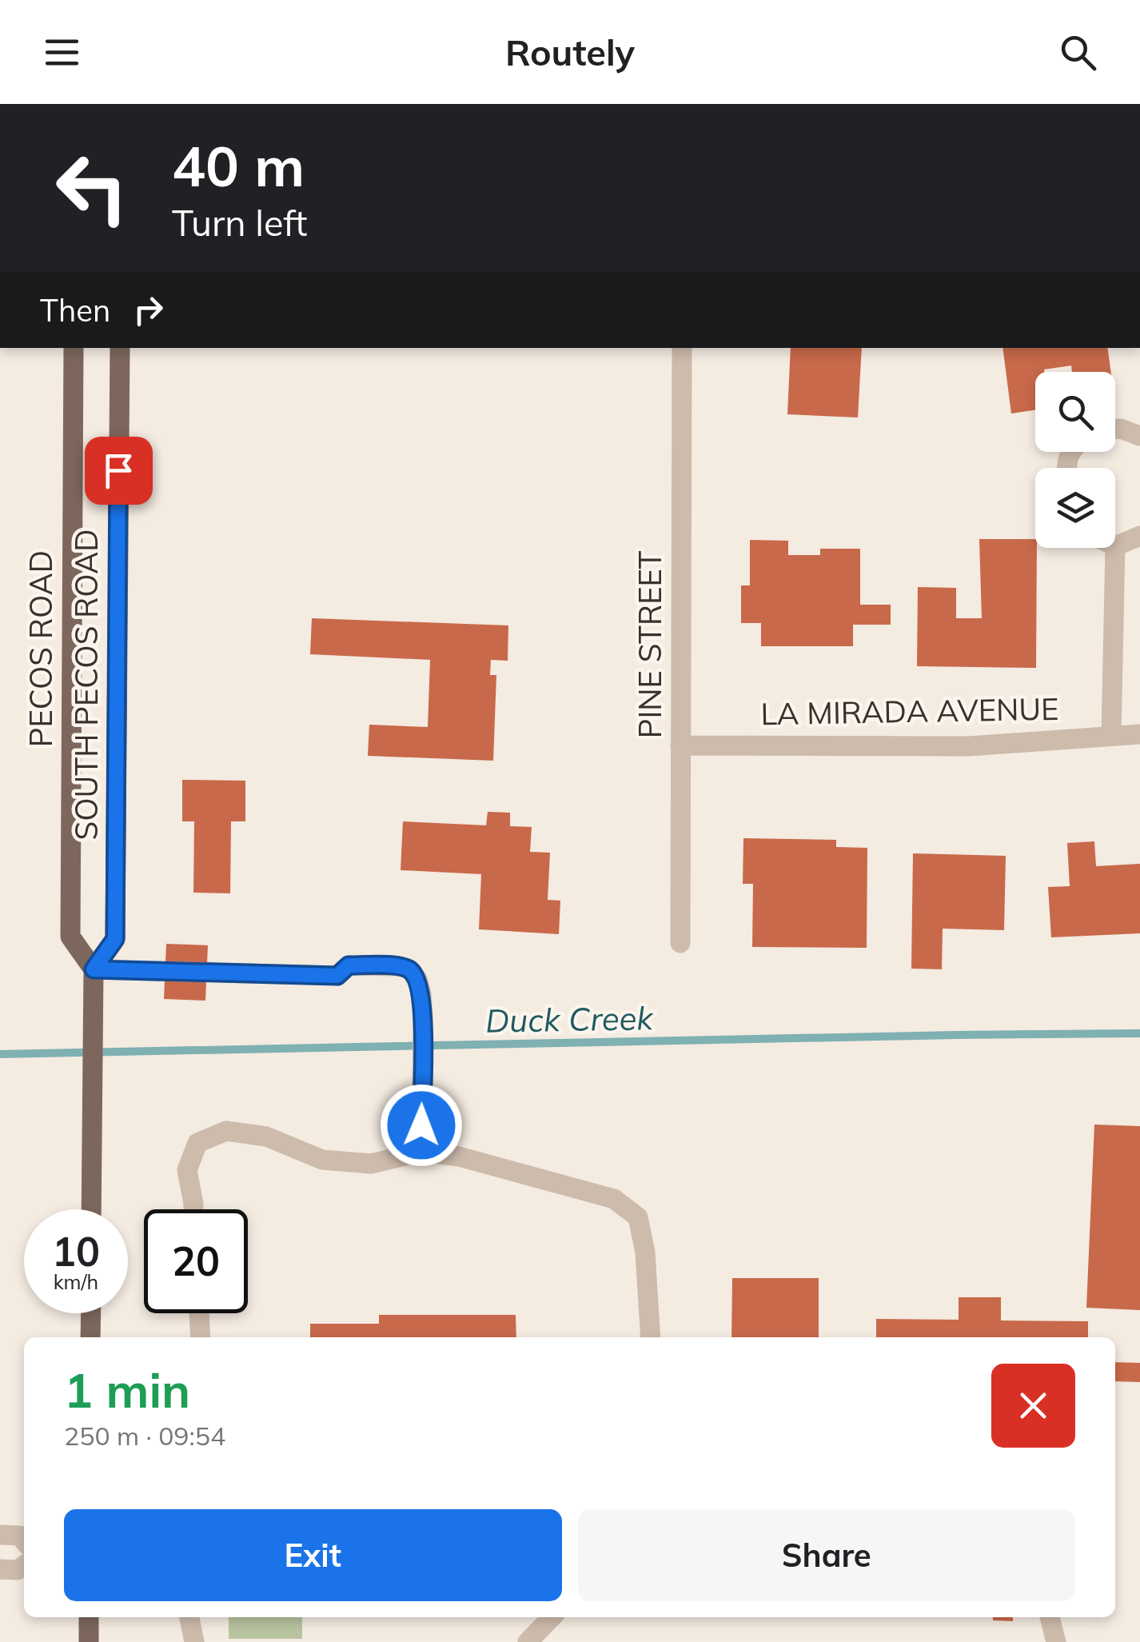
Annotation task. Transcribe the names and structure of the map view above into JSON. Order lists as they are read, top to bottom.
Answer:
{
  "streets": {
    "main road": ["PECOS ROAD", "SOUTH PECOS ROAD"],
    "street": ["PINE STREET", "LA MIRADA AVENUE"]
  },
  "crossings": [
    ["PINE STREET", "LA MIRADA AVENUE"],
    ["PECOS ROAD", "SOUTH PECOS ROAD"]
  ],
  "water": ["Duck Creek"],
  "page": {
    "header": "Routely",
    "turn": ["40 m", "Turn left"],
    "then": "Then",
    "speed": "10 km/h",
    "limit": "20",
    "heading": ["1 min", "250 m · 09:54"],
    "buttons": ["Exit", "Share"]
  }
}
